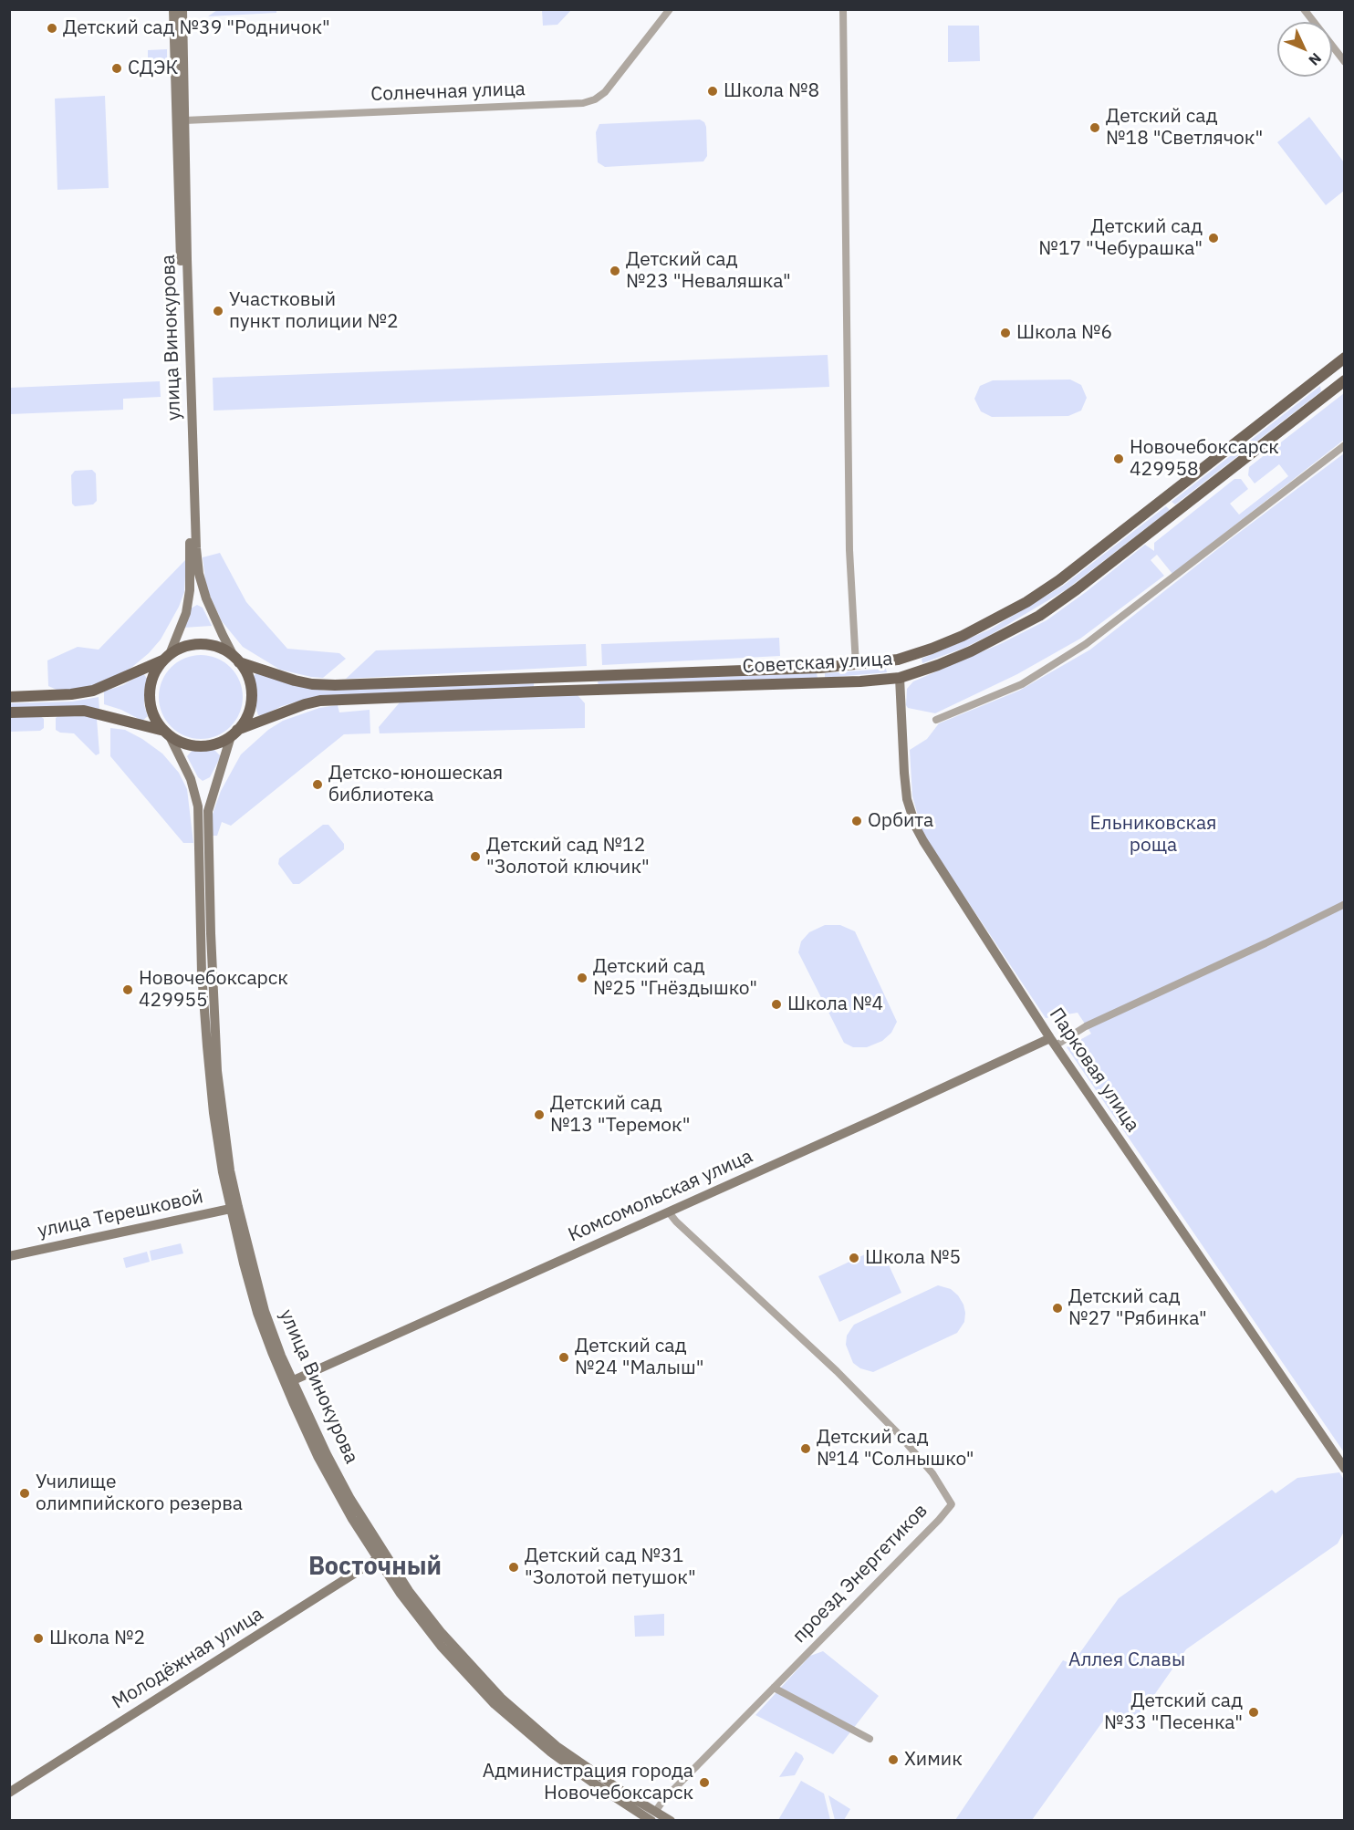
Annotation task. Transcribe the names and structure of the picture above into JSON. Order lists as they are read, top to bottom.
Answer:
{
  "streets": {
    "main road": [
      "улица Винокурова",
      "Советская улица",
      "Парковая улица",
      "Комсомольская улица",
      "улица Терешковой",
      "Молодёжная улица"
    ],
    "street": ["Солнечная улица", "проезд Энергетиков"]
  },
  "crossings": [
    ["Солнечная улица", "улица Винокурова"],
    ["улица Винокурова", "Советская улица"],
    ["улица Винокурова", "Комсомольская улица"],
    ["улица Винокурова", "улица Терешковой"],
    ["улица Винокурова", "проезд Энергетиков"],
    ["улица Винокурова", "Молодёжная улица"],
    ["Советская улица", "Парковая улица"],
    ["Парковая улица", "Комсомольская улица"],
    ["Комсомольская улица", "проезд Энергетиков"]
  ],
  "districts": ["Восточный"],
  "parks": ["Ельниковская роща", "Аллея Славы"],
  "places": [
    "Детский сад №39 \"Родничок\"",
    "СДЭК",
    "Школа №8",
    "Детский сад №18 \"Светлячок\"",
    "Детский сад №17 \"Чебурашка\"",
    "Детский сад №23 \"Неваляшка\"",
    "Участковый пункт полиции №2",
    "Школа №6",
    "Новочебоксарск 429958",
    "Детско-юношеская библиотека",
    "Орбита",
    "Детский сад №12 \"Золотой ключик\"",
    "Детский сад №25 \"Гнёздышко\"",
    "Новочебоксарск 429955",
    "Школа №4",
    "Детский сад №13 \"Теремок\"",
    "Школа №5",
    "Детский сад №27 \"Рябинка\"",
    "Детский сад №24 \"Малыш\"",
    "Детский сад №14 \"Солнышко\"",
    "Училище олимпийского резерва",
    "Детский сад №31 \"Золотой петушок\"",
    "Школа №2",
    "Детский сад №33 \"Песенка\"",
    "Химик",
    "Администрация города Новочебоксарск"
  ],
  "north": "bottom right"
}
